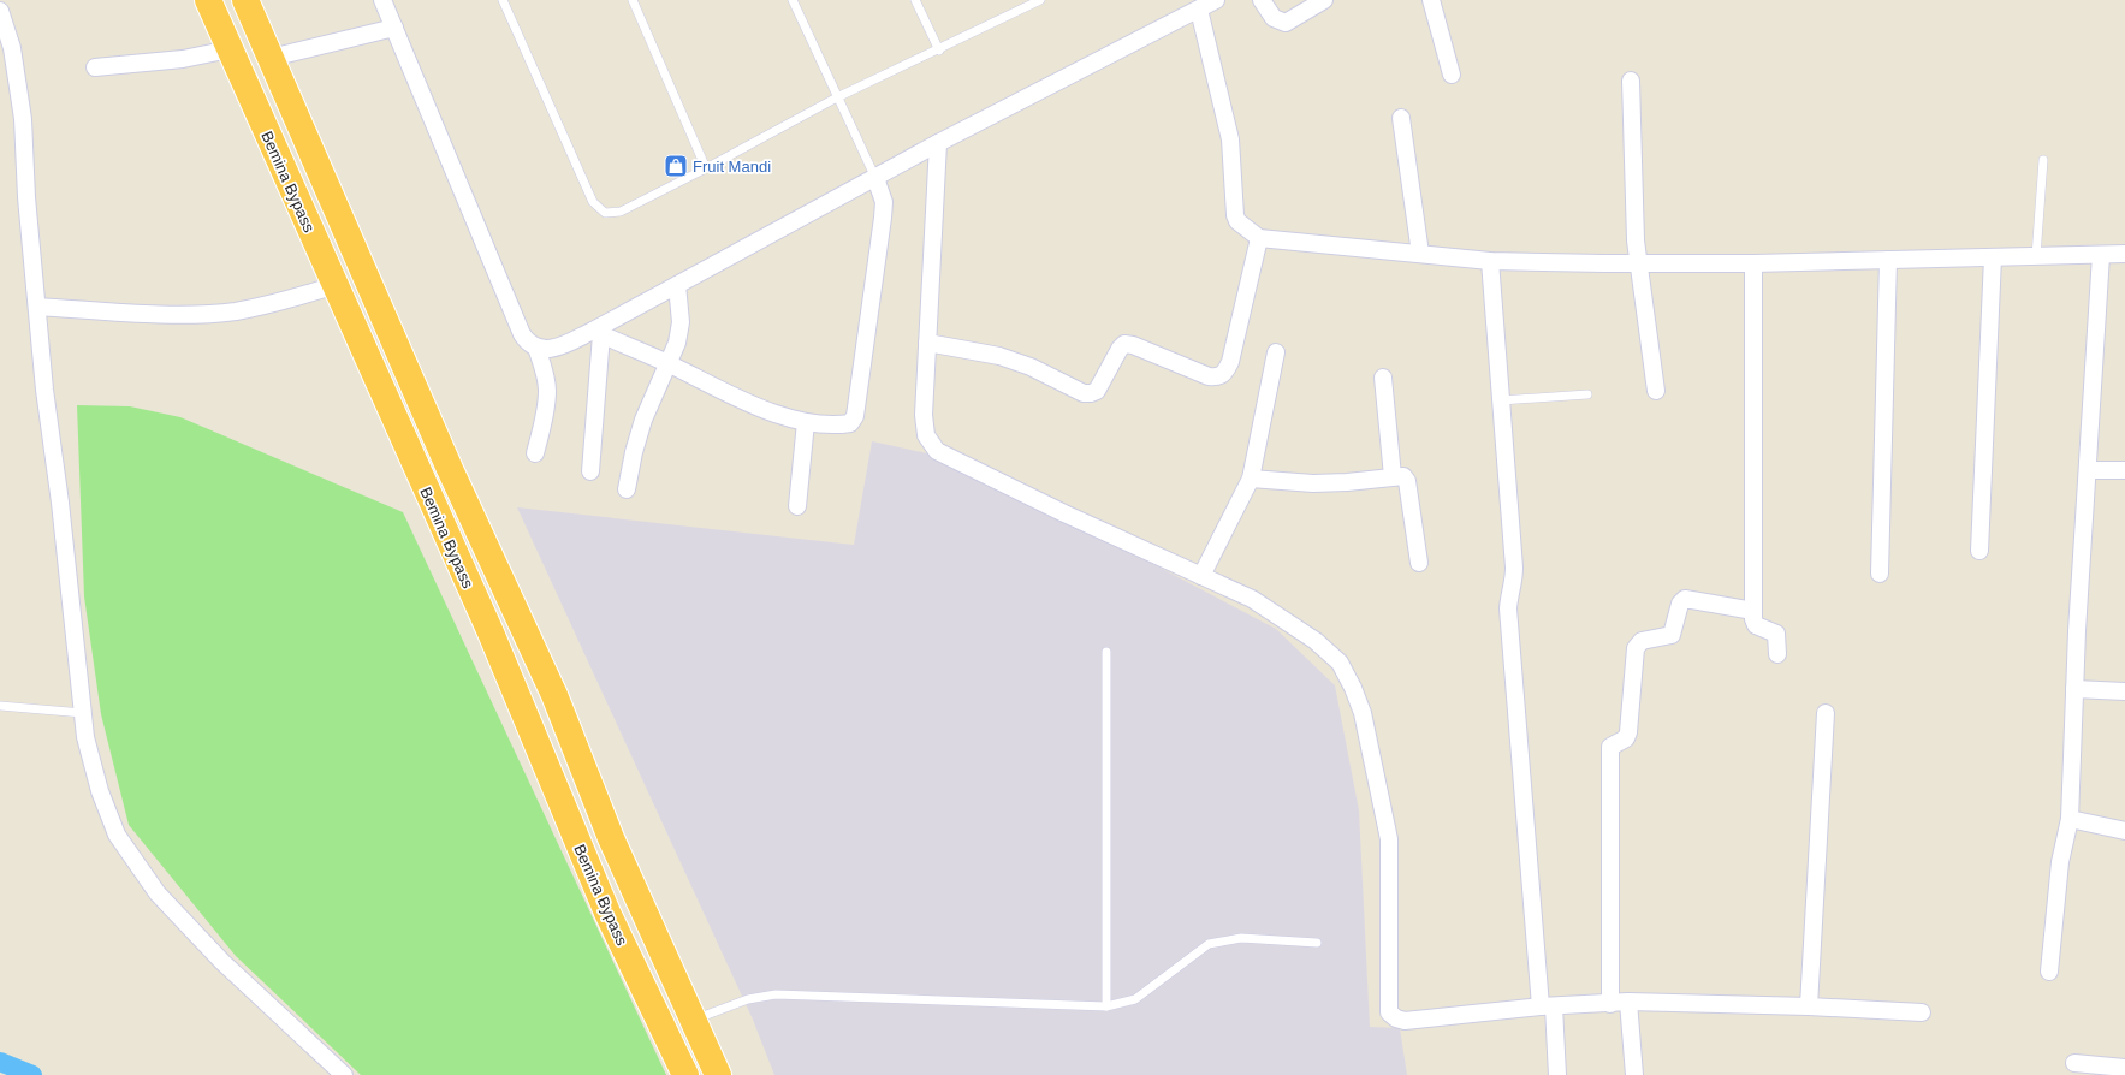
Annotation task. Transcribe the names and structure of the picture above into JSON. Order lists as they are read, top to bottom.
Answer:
{
  "streets": {
    "highway": ["Bemina Bypass"]
  },
  "places": {
    "shop": ["Fruit Mandi"]
  }
}
